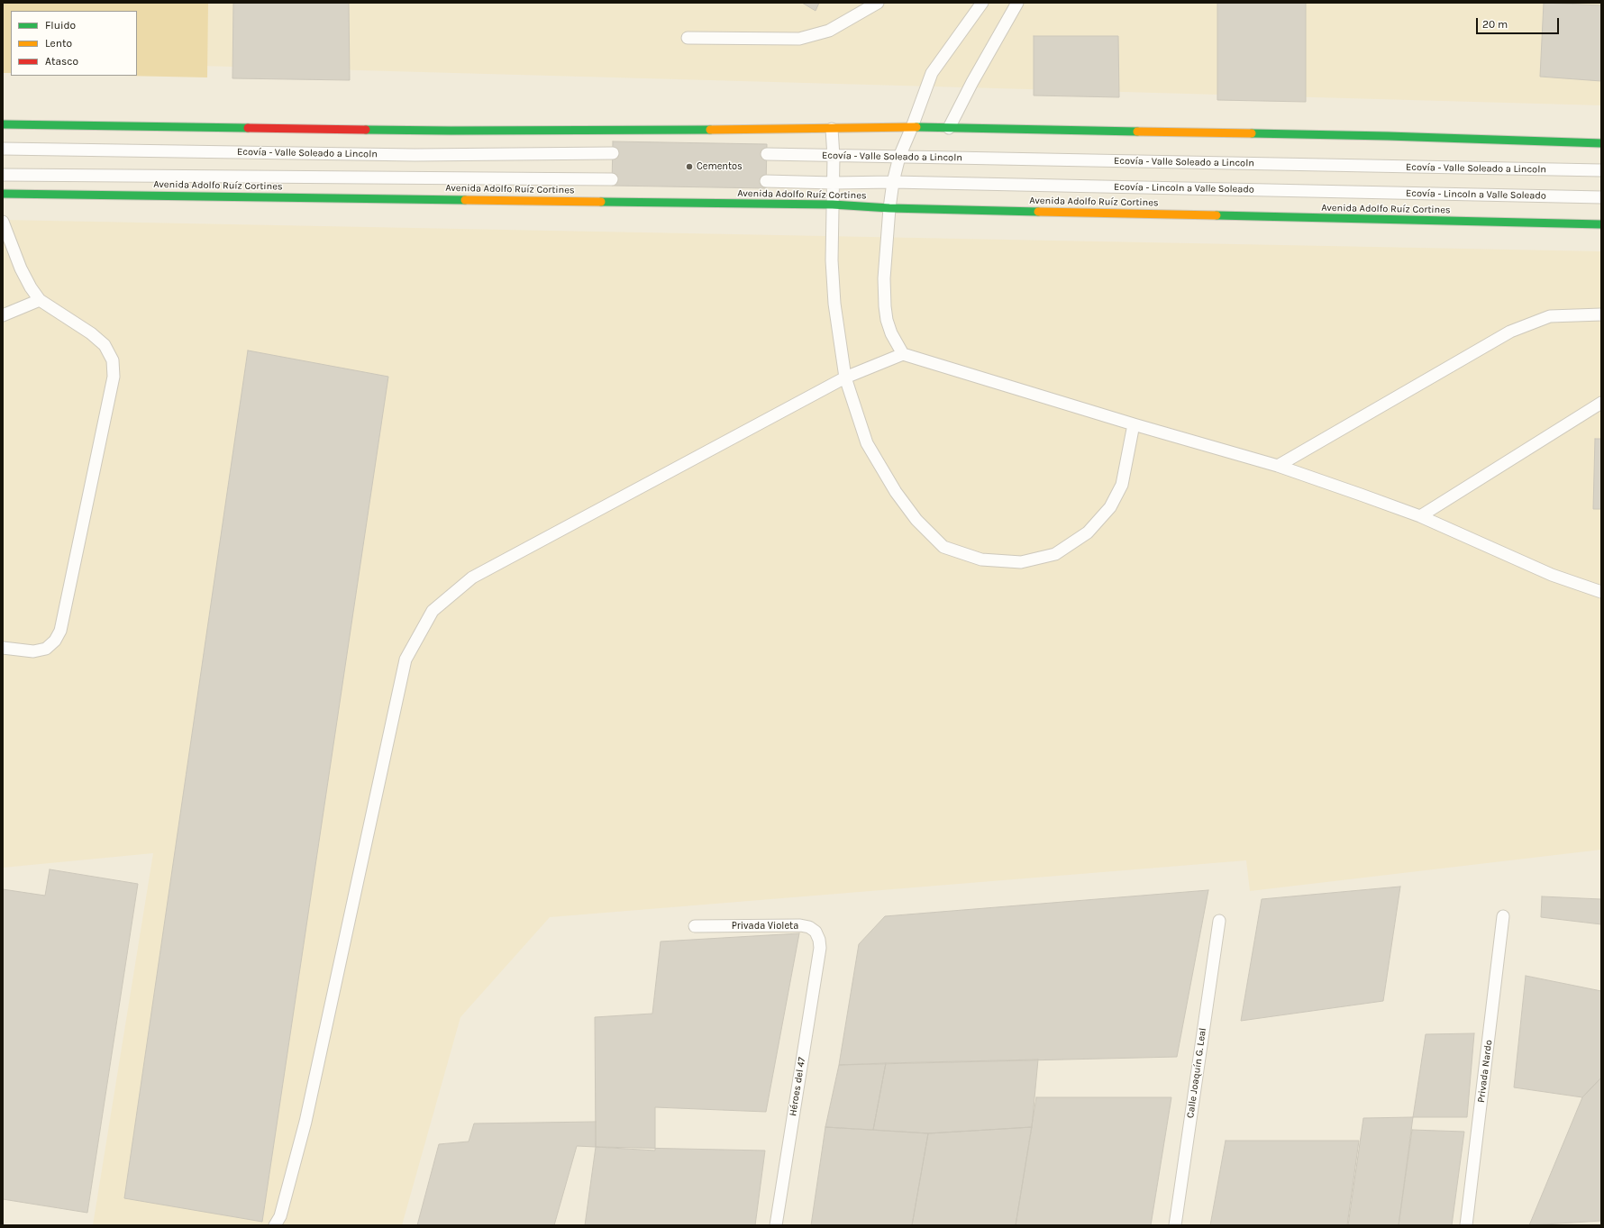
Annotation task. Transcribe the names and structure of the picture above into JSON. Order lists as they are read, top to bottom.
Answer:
{
  "streets": {
    "main road": ["Avenida Adolfo Ruíz Cortines"],
    "lane": [
      "Ecovía - Valle Soleado a Lincoln",
      "Ecovía - Lincoln a Valle Soleado",
      "Privada Violeta",
      "Privada Nardo",
      "Calle Joaquín G. Leal",
      "Héroes del 47"
    ]
  },
  "crossings": [
    ["Privada Violeta", "Héroes del 47"]
  ],
  "places": ["Cementos"],
  "legend": ["Fluido", "Lento", "Atasco"],
  "scale_bar": "20 m"
}
